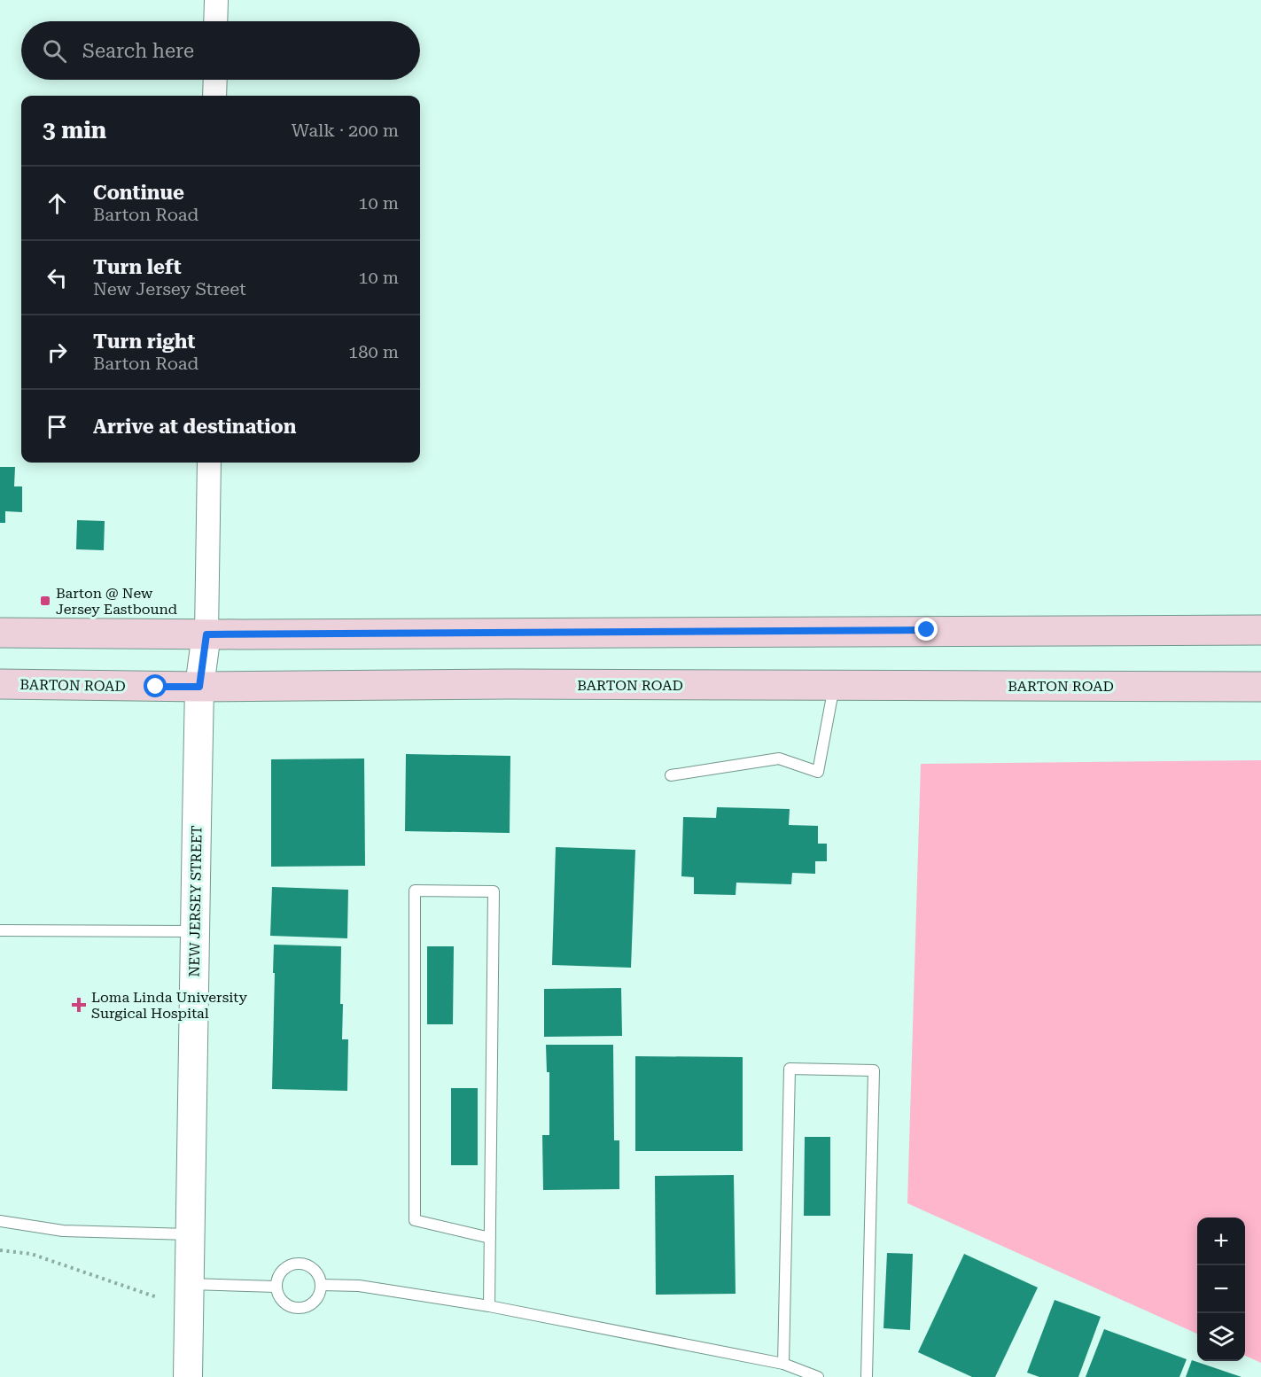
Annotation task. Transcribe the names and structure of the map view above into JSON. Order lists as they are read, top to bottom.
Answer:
{
  "streets": {
    "main road": ["BARTON ROAD"],
    "street": ["NEW JERSEY STREET"]
  },
  "crossings": [
    ["BARTON ROAD", "NEW JERSEY STREET"]
  ],
  "places": {
    "transit": ["Barton @ New Jersey Eastbound"],
    "health": ["Loma Linda University Surgical Hospital"]
  },
  "page": {
    "search": "Search here",
    "heading": ["3 min", "Walk · 200 m"],
    "list": [
      ["Continue", "Barton Road", "10 m"],
      ["Turn left", "New Jersey Street", "10 m"],
      ["Turn right", "Barton Road", "180 m"],
      "Arrive at destination"
    ],
    "map_buttons": ["+", "−"]
  }
}
